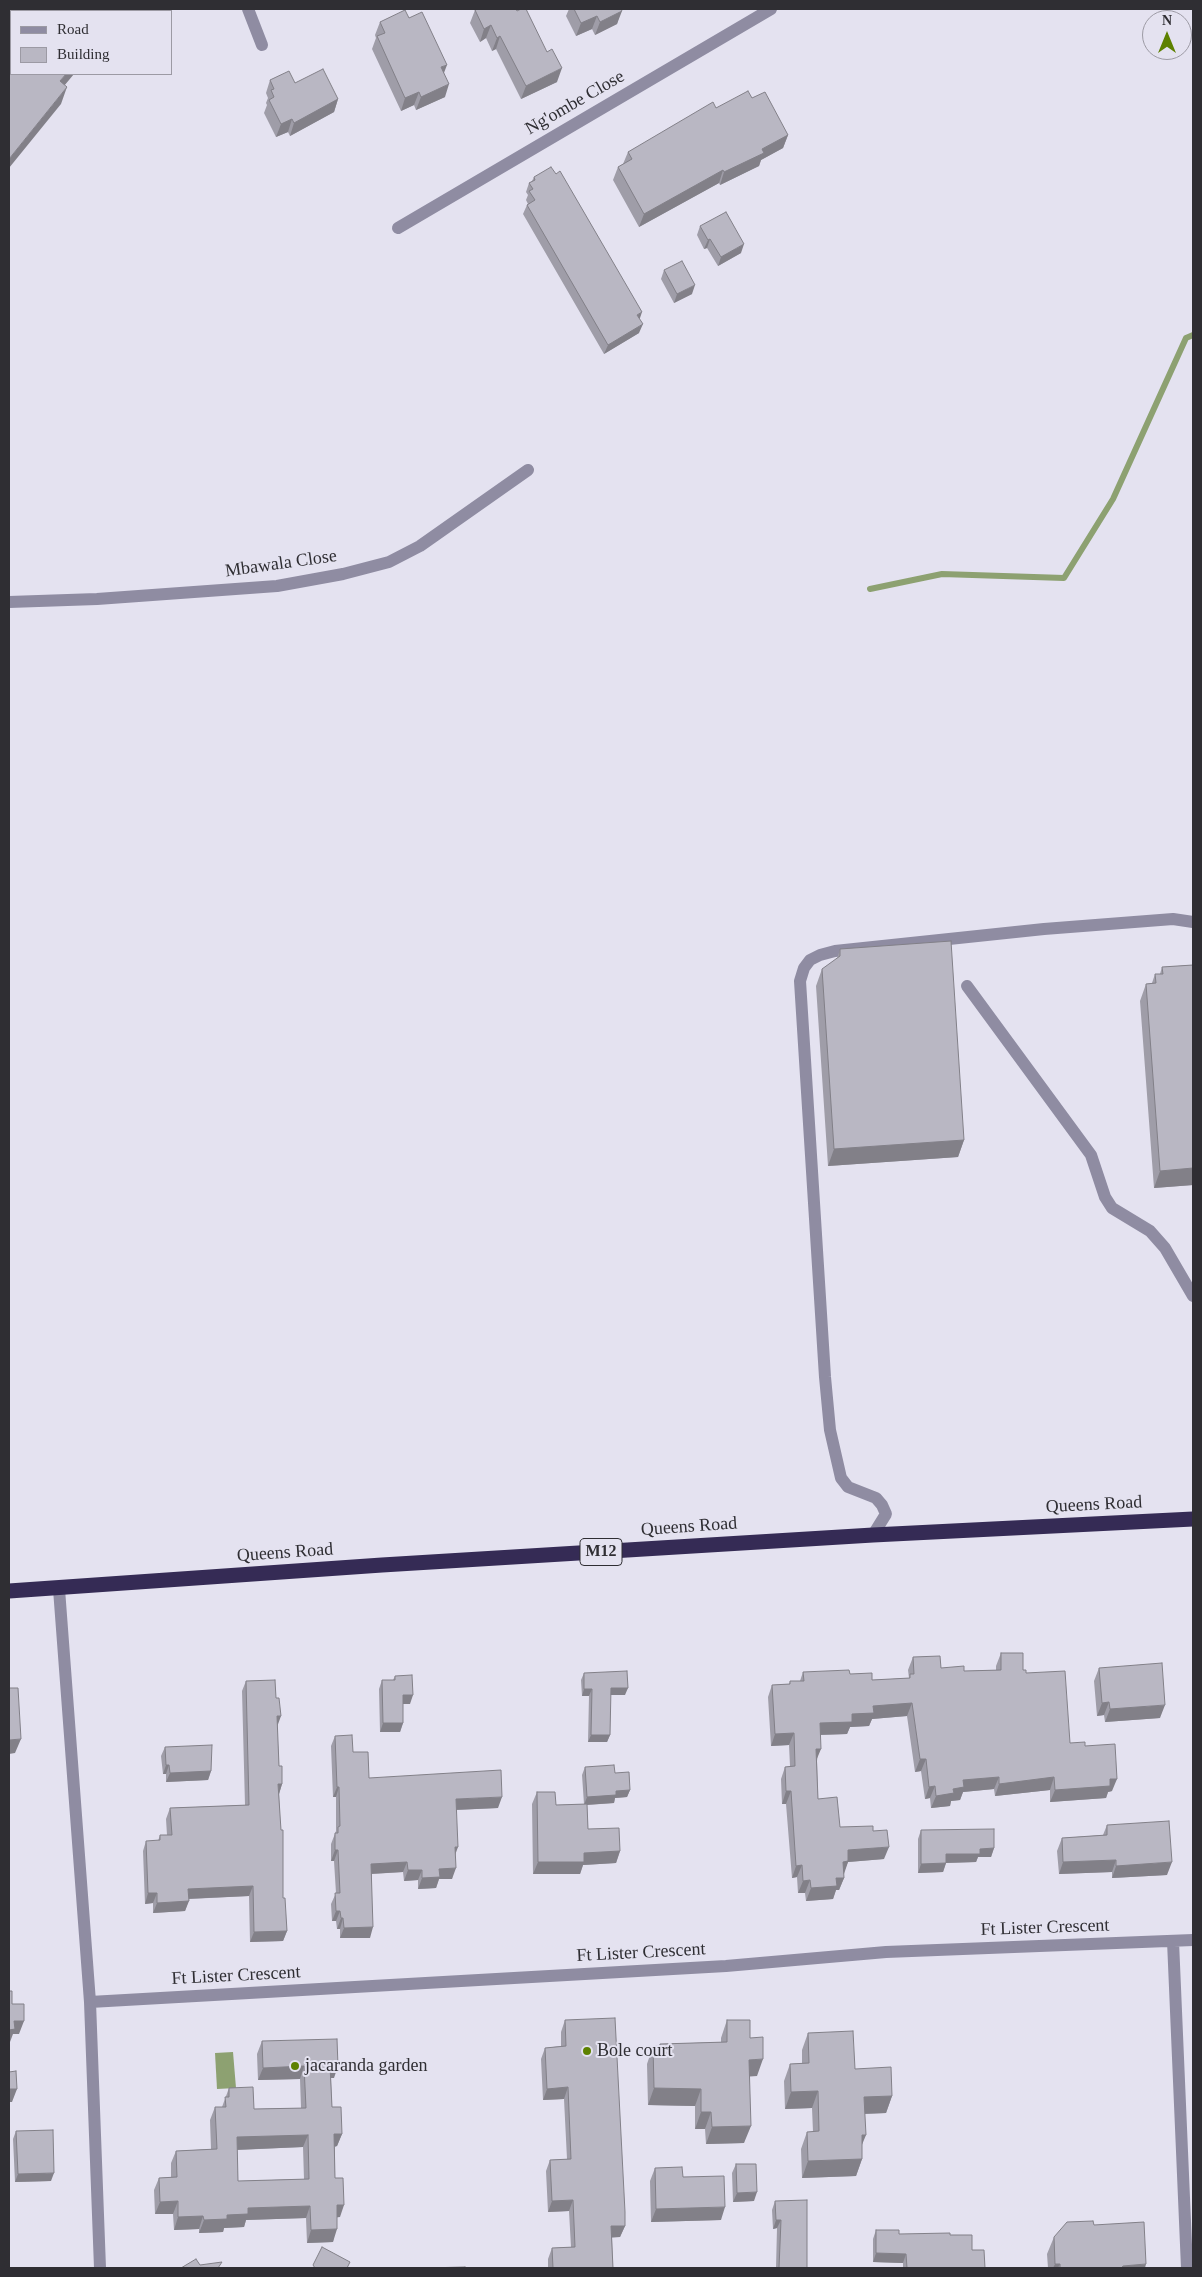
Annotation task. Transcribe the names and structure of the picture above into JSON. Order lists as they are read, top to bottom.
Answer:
{
  "streets": {
    "highway": ["Queens Road", "M12"],
    "street": ["Ng'ombe Close", "Mbawala Close", "Ft Lister Crescent"]
  },
  "places": ["Bole court", "jacaranda garden"],
  "legend": ["Road", "Building"],
  "north": "top"
}
